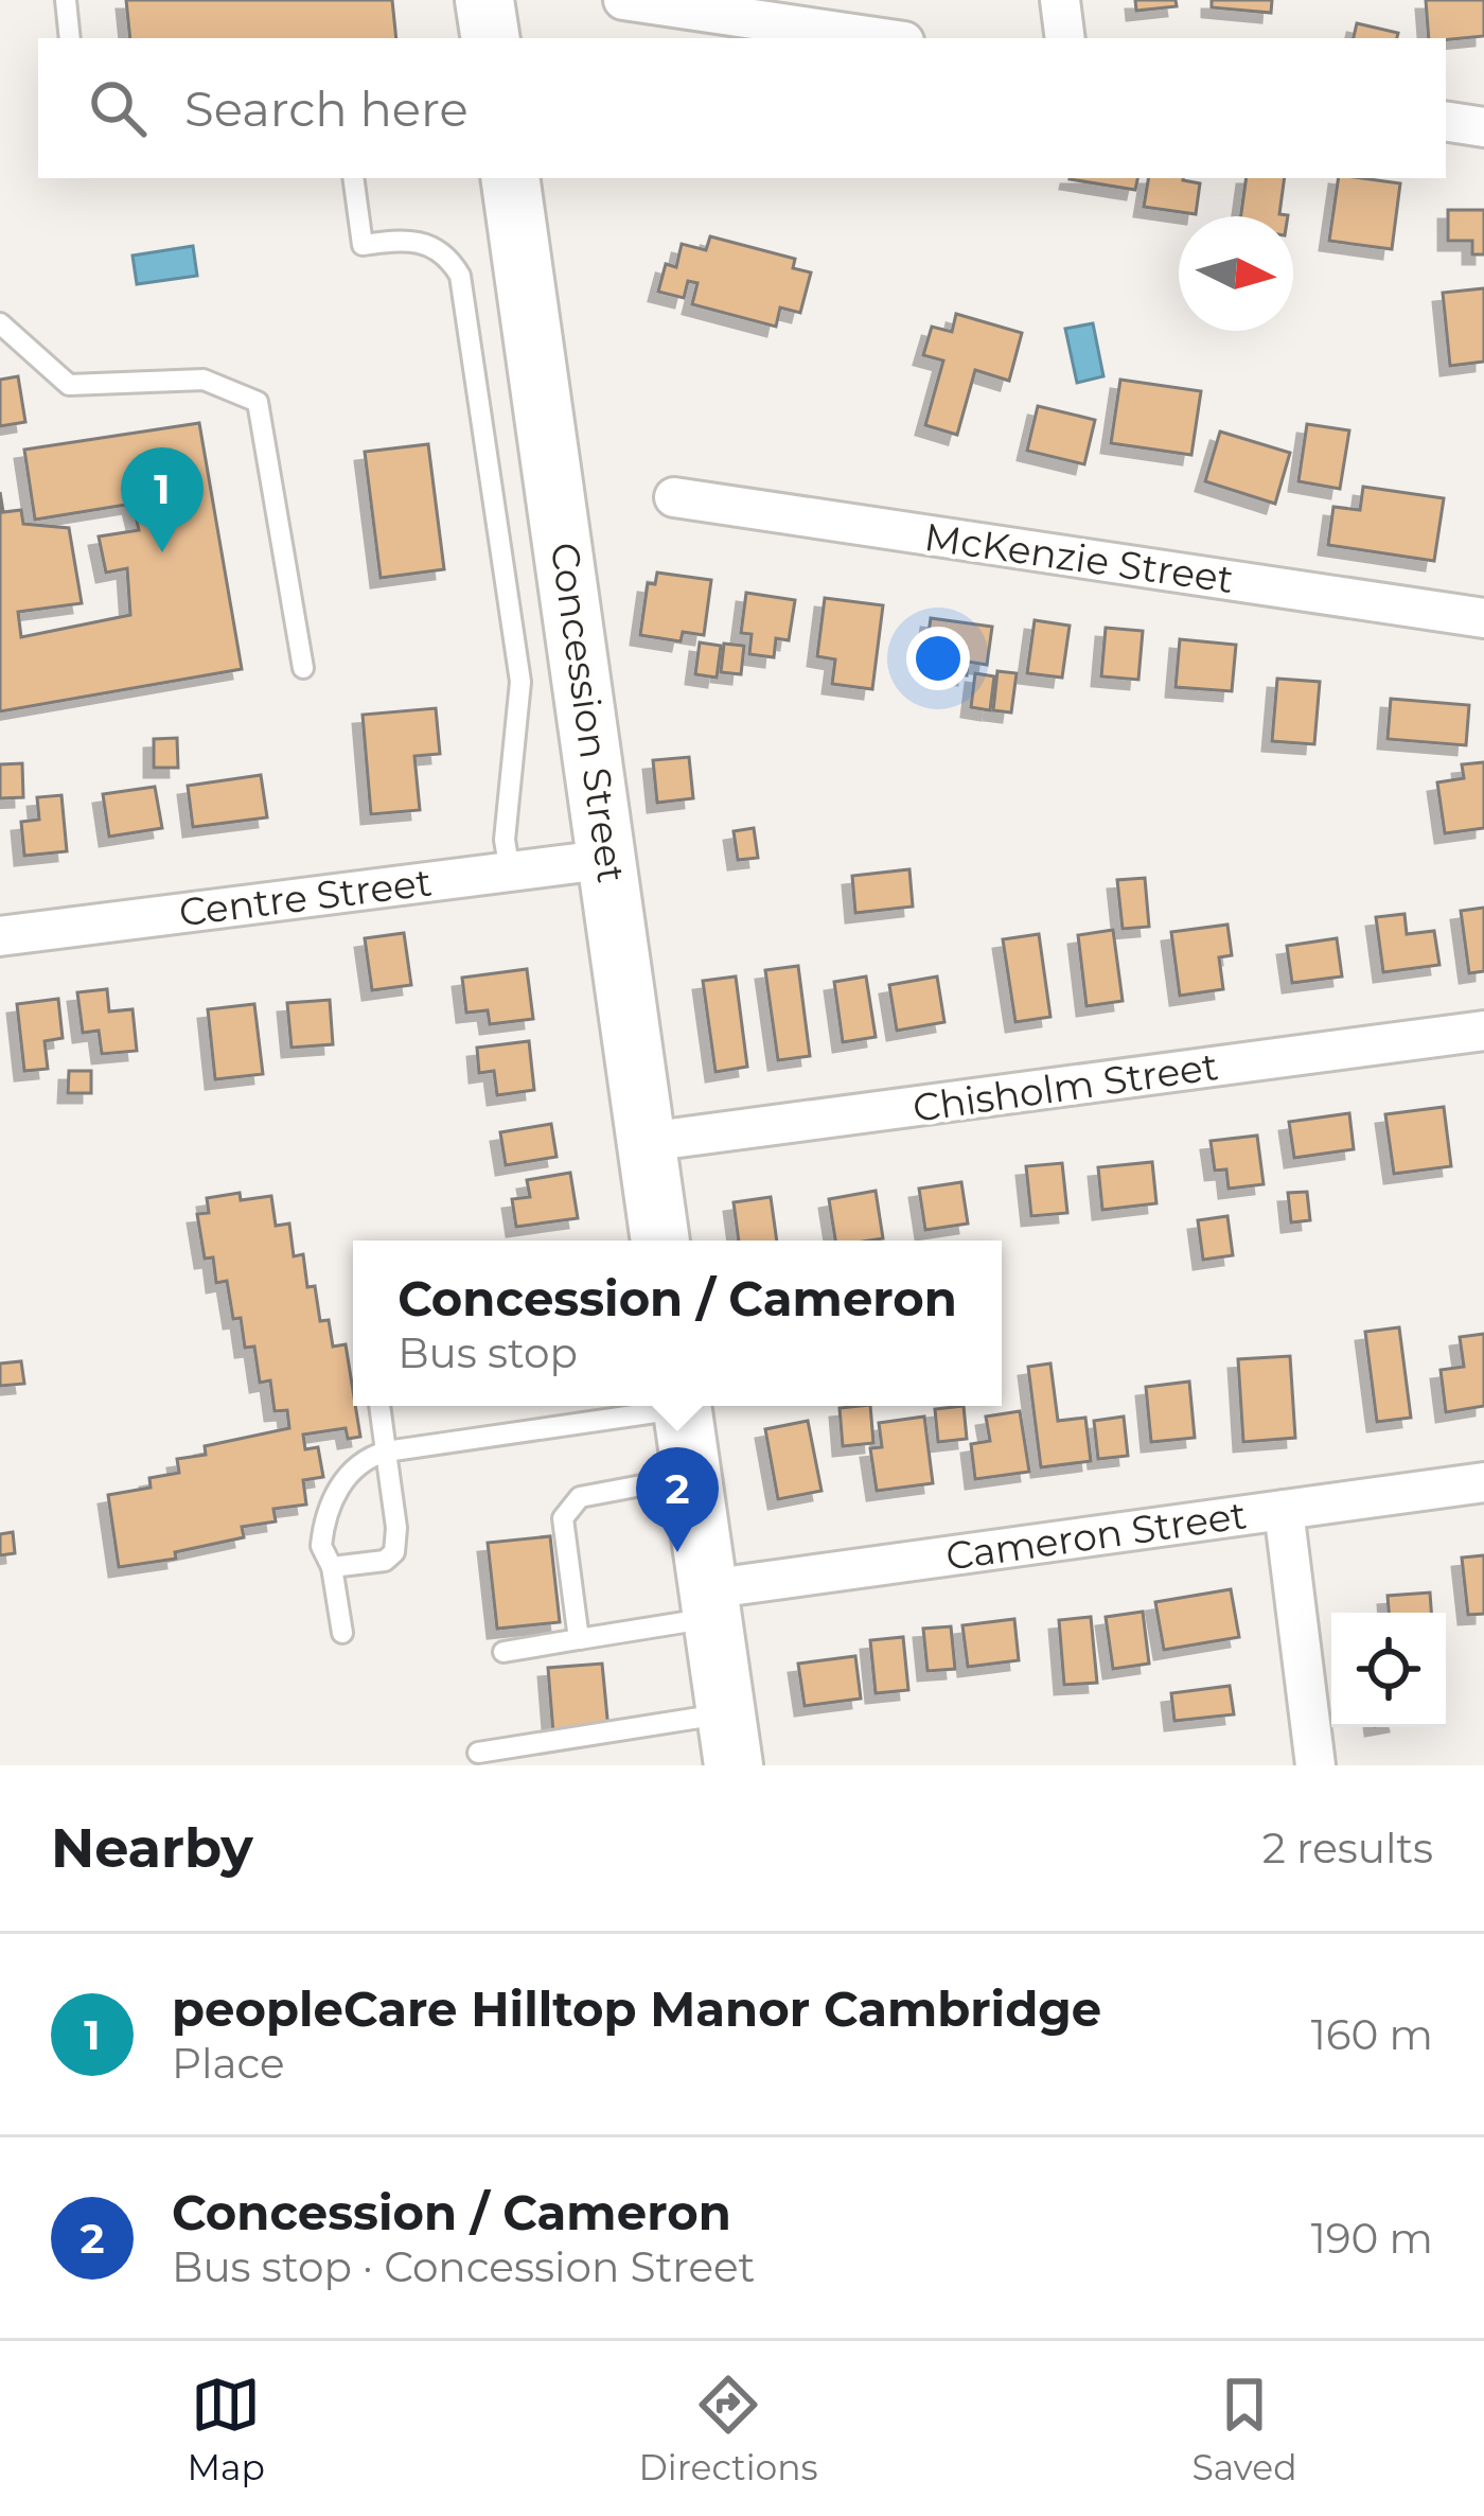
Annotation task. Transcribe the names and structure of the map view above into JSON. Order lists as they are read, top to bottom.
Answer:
{
  "streets": {
    "main road": ["Concession Street"],
    "street": [
      "McKenzie Street",
      "Centre Street",
      "Chisholm Street",
      "Cameron Street"
    ]
  },
  "crossings": [
    ["Concession Street", "Centre Street"],
    ["Concession Street", "Chisholm Street"]
  ],
  "north": "right",
  "page": {
    "search": "Search here",
    "pins": ["1", "2"],
    "popup": ["Concession / Cameron", "Bus stop"],
    "heading": ["Nearby", "2 results"],
    "list": [
      {
        "mark": "1",
        "name": "peopleCare Hilltop Manor Cambridge",
        "note": "Place",
        "value": "160 m"
      },
      {
        "mark": "2",
        "name": "Concession / Cameron",
        "note": "Bus stop · Concession Street",
        "value": "190 m"
      }
    ],
    "nav": ["Map", "Directions", "Saved"]
  }
}
